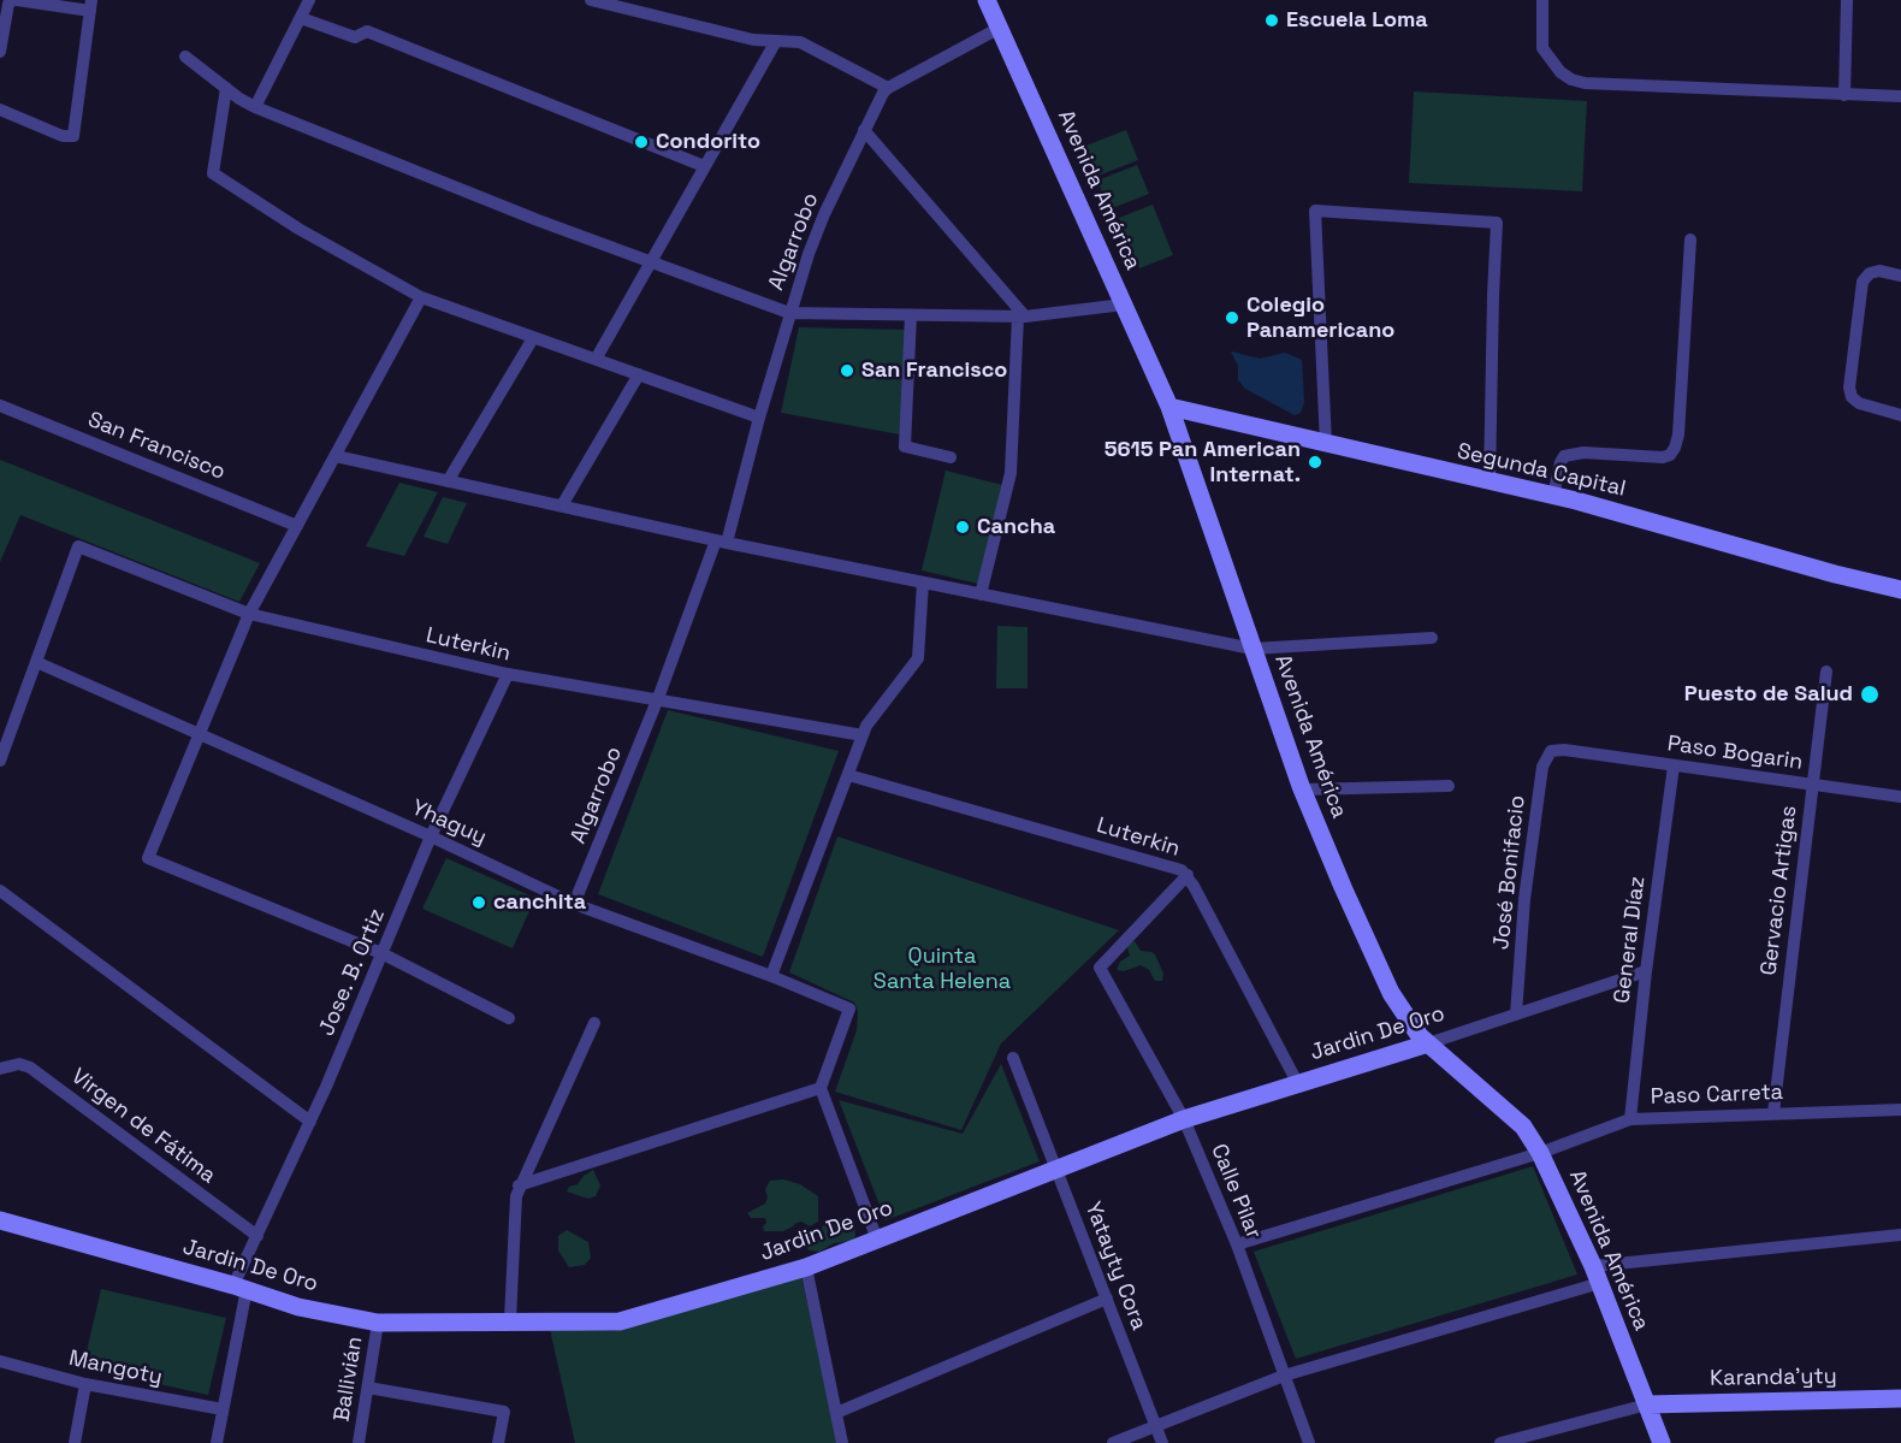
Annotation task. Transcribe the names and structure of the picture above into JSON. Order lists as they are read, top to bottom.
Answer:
{
  "streets": {
    "street": [
      "Avenida América",
      "Algarrobo",
      "San Francisco",
      "Segunda Capital",
      "Luterkin",
      "Paso Bogarin",
      "Yhaguy",
      "José Bonifacio",
      "Gervacio Artigas",
      "General Díaz",
      "Jose. B. Ortiz",
      "Jardin De Oro",
      "Paso Carreta",
      "Virgen de Fátima",
      "Calle Pilar",
      "Yatayty Cora",
      "Mangoty",
      "Karanda'yty",
      "Ballivián"
    ]
  },
  "crossings": [
    ["Avenida América", "Segunda Capital"],
    ["Avenida América", "Jardin De Oro"],
    ["Avenida América", "Paso Carreta"],
    ["Avenida América", "Karanda'yty"],
    ["Algarrobo", "Luterkin"],
    ["Algarrobo", "Yhaguy"],
    ["Luterkin", "Yhaguy"],
    ["Luterkin", "Jose. B. Ortiz"],
    ["Luterkin", "Jardin De Oro"],
    ["Luterkin", "Calle Pilar"],
    ["Paso Bogarin", "José Bonifacio"],
    ["Paso Bogarin", "Gervacio Artigas"],
    ["Paso Bogarin", "General Díaz"],
    ["Yhaguy", "Jose. B. Ortiz"],
    ["José Bonifacio", "Jardin De Oro"],
    ["Gervacio Artigas", "Paso Carreta"],
    ["General Díaz", "Jardin De Oro"],
    ["General Díaz", "Paso Carreta"],
    ["Jose. B. Ortiz", "Jardin De Oro"],
    ["Jose. B. Ortiz", "Virgen de Fátima"],
    ["Jose. B. Ortiz", "Mangoty"],
    ["Jardin De Oro", "Calle Pilar"],
    ["Jardin De Oro", "Yatayty Cora"],
    ["Jardin De Oro", "Ballivián"],
    ["Paso Carreta", "Calle Pilar"]
  ],
  "parks": ["Quinta Santa Helena"],
  "places": [
    "Escuela Loma",
    "Condorito",
    "Colegio Panamericano",
    "San Francisco",
    "5615 Pan American Internat.",
    "Cancha",
    "Puesto de Salud",
    "canchita"
  ]
}
